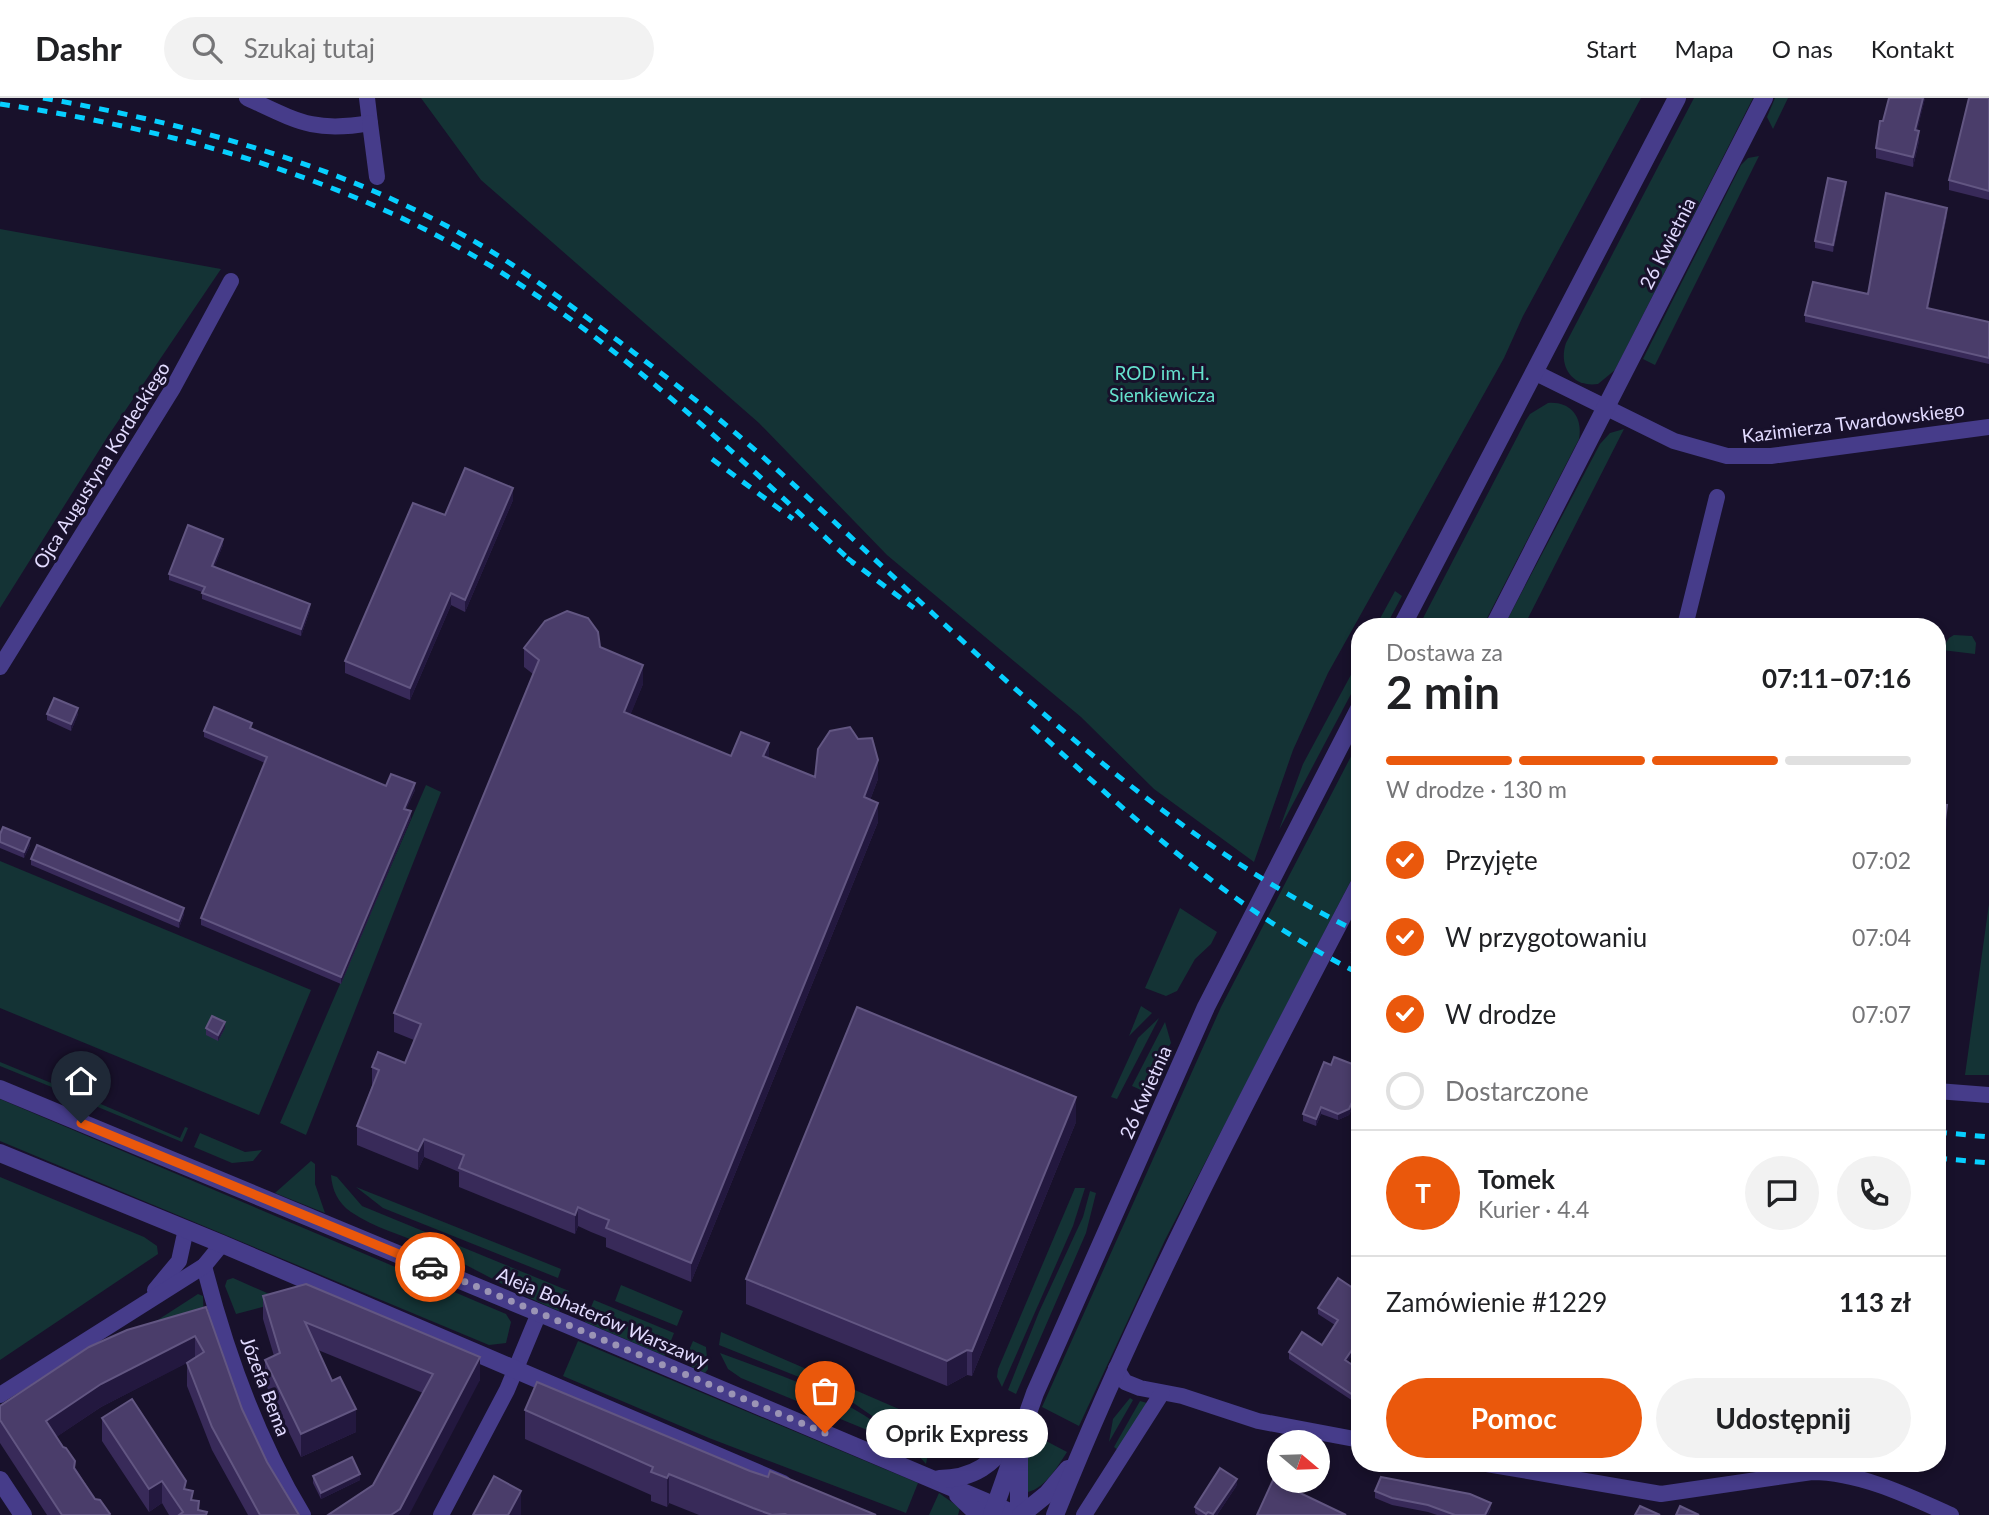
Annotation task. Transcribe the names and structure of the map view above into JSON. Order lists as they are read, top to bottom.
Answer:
{
  "streets": {
    "street": [
      "26 Kwietnia",
      "Kazimierza Twardowskiego",
      "Ojca Augustyna Kordeckiego",
      "Aleja Bohaterów Warszawy",
      "Józefa Bema"
    ]
  },
  "crossings": [
    ["26 Kwietnia", "Kazimierza Twardowskiego"],
    ["26 Kwietnia", "Aleja Bohaterów Warszawy"]
  ],
  "parks": ["ROD im. H. Sienkiewicza"],
  "places": ["Oprik Express"],
  "north": "right",
  "page": {
    "header": "Dashr",
    "search": "Szukaj tutaj",
    "nav": [
      "Start",
      "Mapa",
      "O nas",
      "Kontakt"
    ],
    "heading": ["2 min", "Dostawa za", "07:11–07:16"],
    "panel": [
      "Tomek",
      "Kurier · 4.4",
      "Zamówienie #1229",
      "113 zł"
    ],
    "bar": "W drodze · 130 m",
    "list": [
      ["Przyjęte", "07:02"],
      ["W przygotowaniu", "07:04"],
      ["W drodze", "07:07"],
      "Dostarczone"
    ],
    "round": "T",
    "buttons": ["Pomoc", "Udostępnij"],
    "bubble": "Oprik Express"
  }
}
